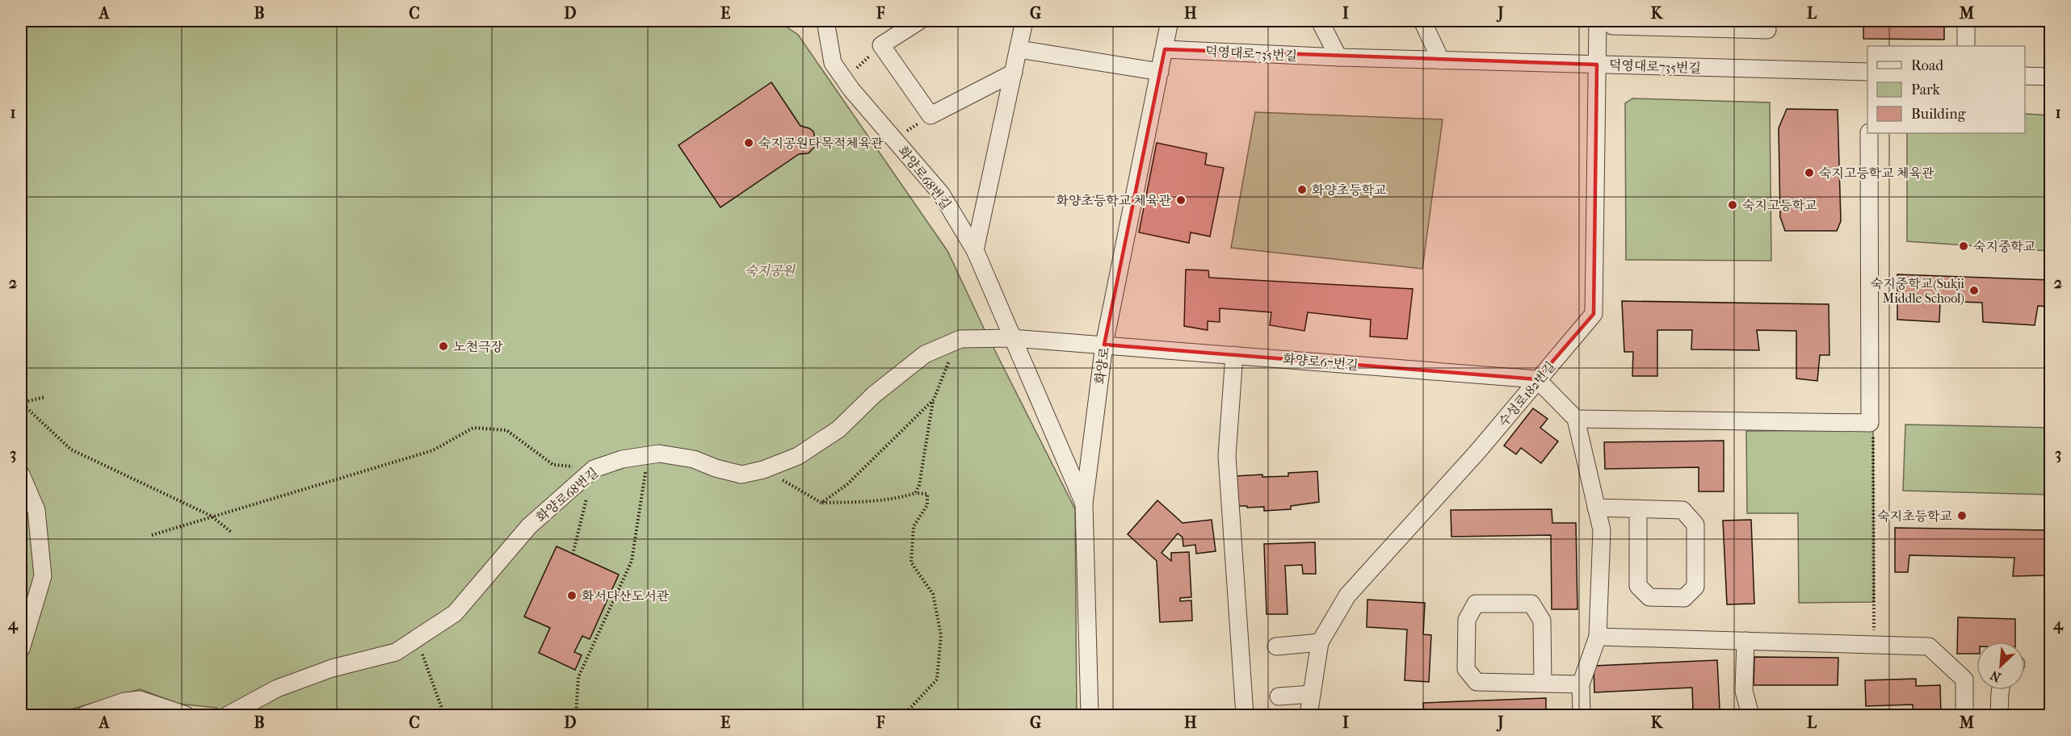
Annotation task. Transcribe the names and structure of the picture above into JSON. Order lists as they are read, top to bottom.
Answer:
{
  "streets": {
    "street": [
      "덕영대로735번길",
      "화양로68번길",
      "화양로67번길",
      "화양로",
      "수성로182번길"
    ]
  },
  "crossings": [
    ["덕영대로735번길", "화양로"],
    ["덕영대로735번길", "수성로182번길"],
    ["화양로68번길", "화양로67번길"],
    ["화양로68번길", "화양로"],
    ["화양로67번길", "화양로"],
    ["화양로67번길", "수성로182번길"]
  ],
  "parks": ["숙지공원"],
  "places": [
    "숙지공원다목적체육관",
    "숙지고등학교 체육관",
    "화양초등학교",
    "화양초등학교 체육관",
    "숙지고등학교",
    "숙지중학교",
    "숙지중학교(Sukji Middle School)",
    "노천극장",
    "숙지초등학교",
    "화서다산도서관"
  ],
  "legend": ["Road", "Park", "Building"],
  "north": "bottom left",
  "grid": {
    "columns": [
      "A",
      "B",
      "C",
      "D",
      "E",
      "F",
      "G",
      "H",
      "I",
      "J",
      "K",
      "L",
      "M"
    ],
    "rows": [
      "1",
      "2",
      "3",
      "4"
    ]
  }
}
